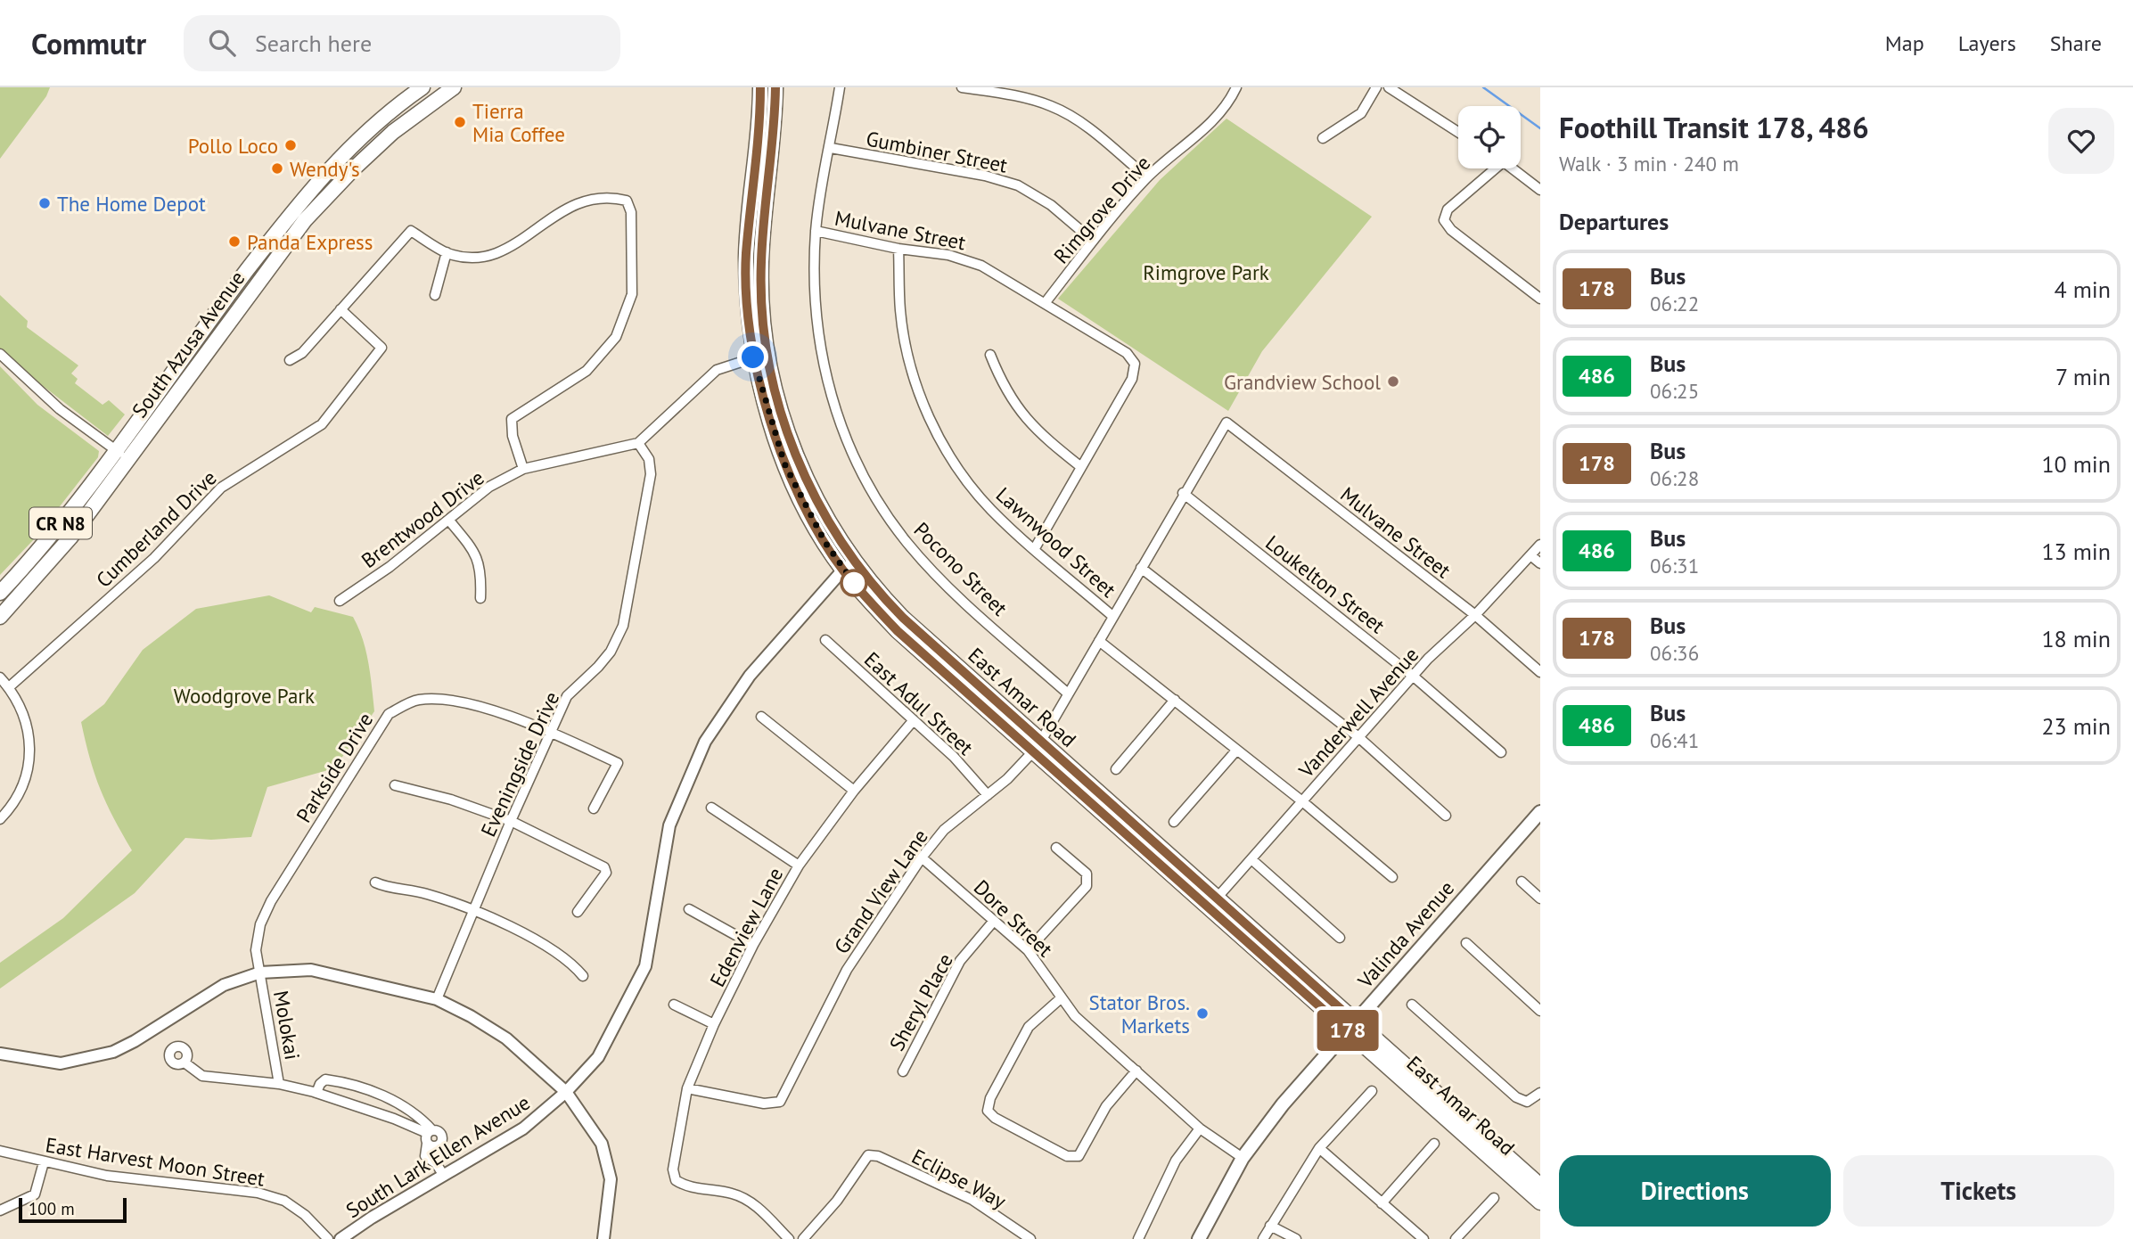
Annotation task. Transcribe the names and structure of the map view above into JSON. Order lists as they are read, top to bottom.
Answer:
{
  "streets": {
    "main road": [
      "South Azusa Avenue",
      "CR N8",
      "East Amar Road",
      "Valinda Avenue"
    ],
    "street": [
      "Gumbiner Street",
      "Rimgrove Drive",
      "Mulvane Street",
      "Brentwood Drive",
      "Cumberland Drive",
      "Lawnwood Street",
      "Pocono Street",
      "Loukelton Street",
      "East Adul Street",
      "Vanderwell Avenue",
      "Eveningside Drive",
      "Parkside Drive",
      "Grand View Lane",
      "Dore Street",
      "Edenview Lane",
      "Sheryl Place",
      "Molokai",
      "South Lark Ellen Avenue",
      "East Harvest Moon Street",
      "Eclipse Way"
    ]
  },
  "crossings": [
    ["Gumbiner Street", "Rimgrove Drive"],
    ["Gumbiner Street", "Pocono Street"],
    ["Rimgrove Drive", "Mulvane Street"],
    ["Mulvane Street", "Lawnwood Street"],
    ["Mulvane Street", "Pocono Street"],
    ["Mulvane Street", "Vanderwell Avenue"],
    ["Mulvane Street", "Grand View Lane"],
    ["Brentwood Drive", "Eveningside Drive"],
    ["Lawnwood Street", "Vanderwell Avenue"],
    ["Lawnwood Street", "Grand View Lane"],
    ["Pocono Street", "Grand View Lane"],
    ["Loukelton Street", "Vanderwell Avenue"],
    ["Loukelton Street", "Grand View Lane"],
    ["East Amar Road", "Vanderwell Avenue"],
    ["East Amar Road", "Grand View Lane"],
    ["East Amar Road", "Valinda Avenue"],
    ["East Amar Road", "South Lark Ellen Avenue"],
    ["East Adul Street", "Grand View Lane"],
    ["East Adul Street", "Edenview Lane"],
    ["Eveningside Drive", "Parkside Drive"],
    ["Parkside Drive", "Molokai"],
    ["Grand View Lane", "Dore Street"],
    ["Grand View Lane", "Edenview Lane"],
    ["Dore Street", "Valinda Avenue"],
    ["Dore Street", "Sheryl Place"]
  ],
  "parks": ["Rimgrove Park", "Woodgrove Park"],
  "places": [
    "Tierra Mia Coffee",
    "Pollo Loco",
    "Wendy's",
    "The Home Depot",
    "Panda Express",
    "Grandview School",
    "Stator Bros. Markets"
  ],
  "lines": ["bus line 178"],
  "scale_bar": "100 m",
  "page": {
    "header": "Commutr",
    "search": "Search here",
    "nav": ["Map", "Layers", "Share"],
    "on_map": "178",
    "heading": [
      ["Foothill Transit 178, 486", "Walk · 3 min · 240 m"],
      "Departures"
    ],
    "list": [
      {
        "mark": "178",
        "name": "Bus",
        "note": "06:22",
        "value": "4 min"
      },
      {
        "mark": "486",
        "name": "Bus",
        "note": "06:25",
        "value": "7 min"
      },
      {
        "mark": "178",
        "name": "Bus",
        "note": "06:28",
        "value": "10 min"
      },
      {
        "mark": "486",
        "name": "Bus",
        "note": "06:31",
        "value": "13 min"
      },
      {
        "mark": "178",
        "name": "Bus",
        "note": "06:36",
        "value": "18 min"
      },
      {
        "mark": "486",
        "name": "Bus",
        "note": "06:41",
        "value": "23 min"
      }
    ],
    "buttons": ["Directions", "Tickets"],
    "scale": "100 m"
  }
}
